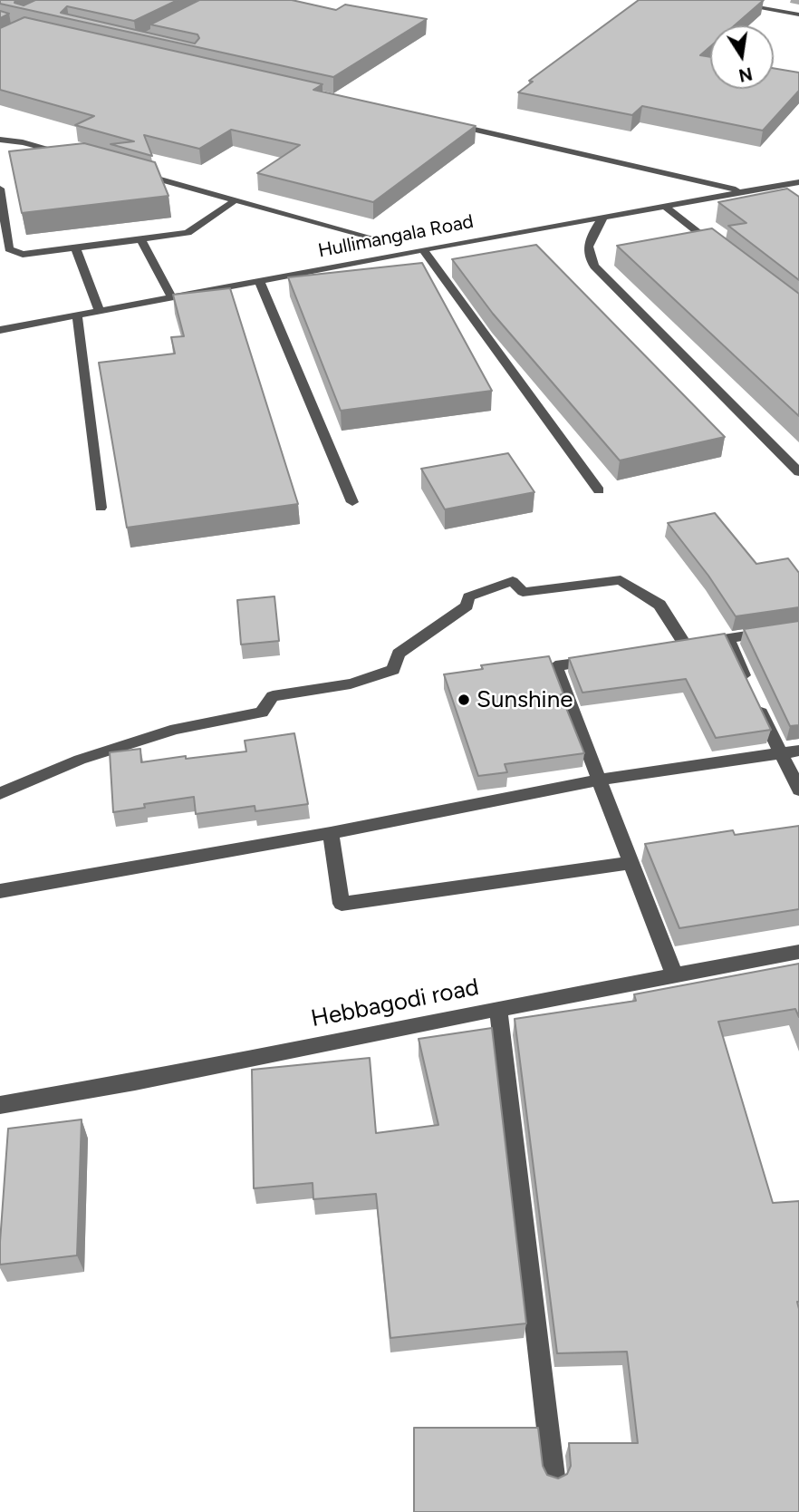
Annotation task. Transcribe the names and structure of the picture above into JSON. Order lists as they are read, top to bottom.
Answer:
{
  "streets": {
    "street": ["Hullimangala Road", "Hebbagodi road"]
  },
  "places": ["Sunshine"],
  "north": "bottom"
}
